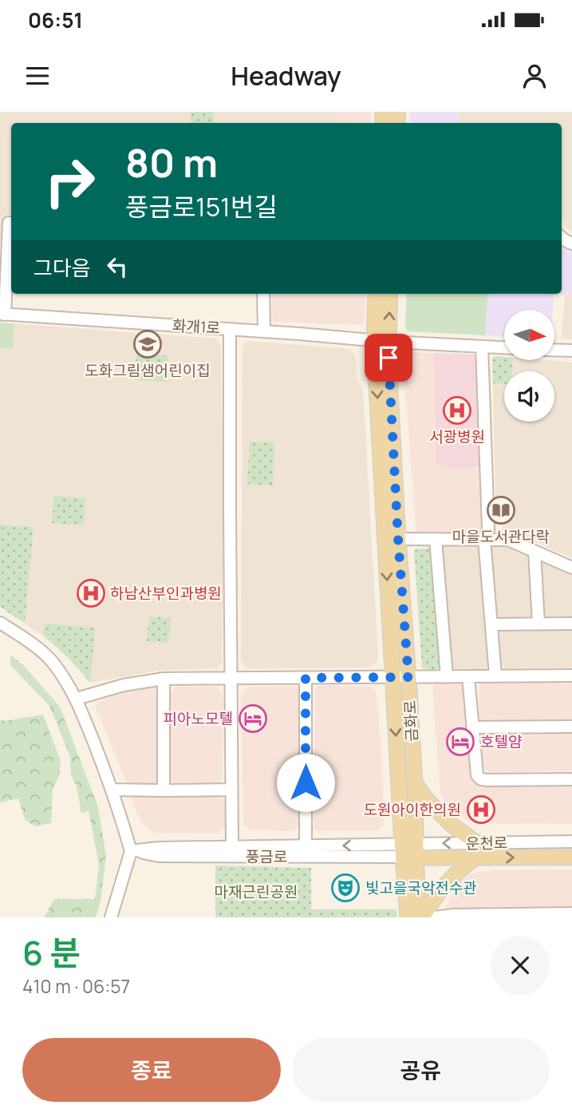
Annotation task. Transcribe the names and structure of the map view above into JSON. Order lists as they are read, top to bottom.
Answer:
{
  "streets": {
    "main road": ["금화로", "운천로"],
    "street": ["화개1로", "풍금로"]
  },
  "crossings": [
    ["화개1로", "금화로"],
    ["금화로", "운천로"],
    ["금화로", "풍금로"],
    ["운천로", "풍금로"]
  ],
  "parks": ["마재근린공원"],
  "places": {
    "school or university": ["도화그림샘어린이집"],
    "hospital": ["서광병원", "하남산부인과병원", "도원아이한의원"],
    "library": ["마을도서관다락"],
    "hotel": ["피아노모텔", "호텔얌"],
    "theatre": ["빛고을국악전수관"]
  },
  "north": "right",
  "page": {
    "status": "06:51",
    "header": "Headway",
    "turn": ["80 m", "풍금로151번길"],
    "then": "그다음",
    "heading": ["6 분", "410 m · 06:57"],
    "buttons": ["종료", "공유"]
  }
}
